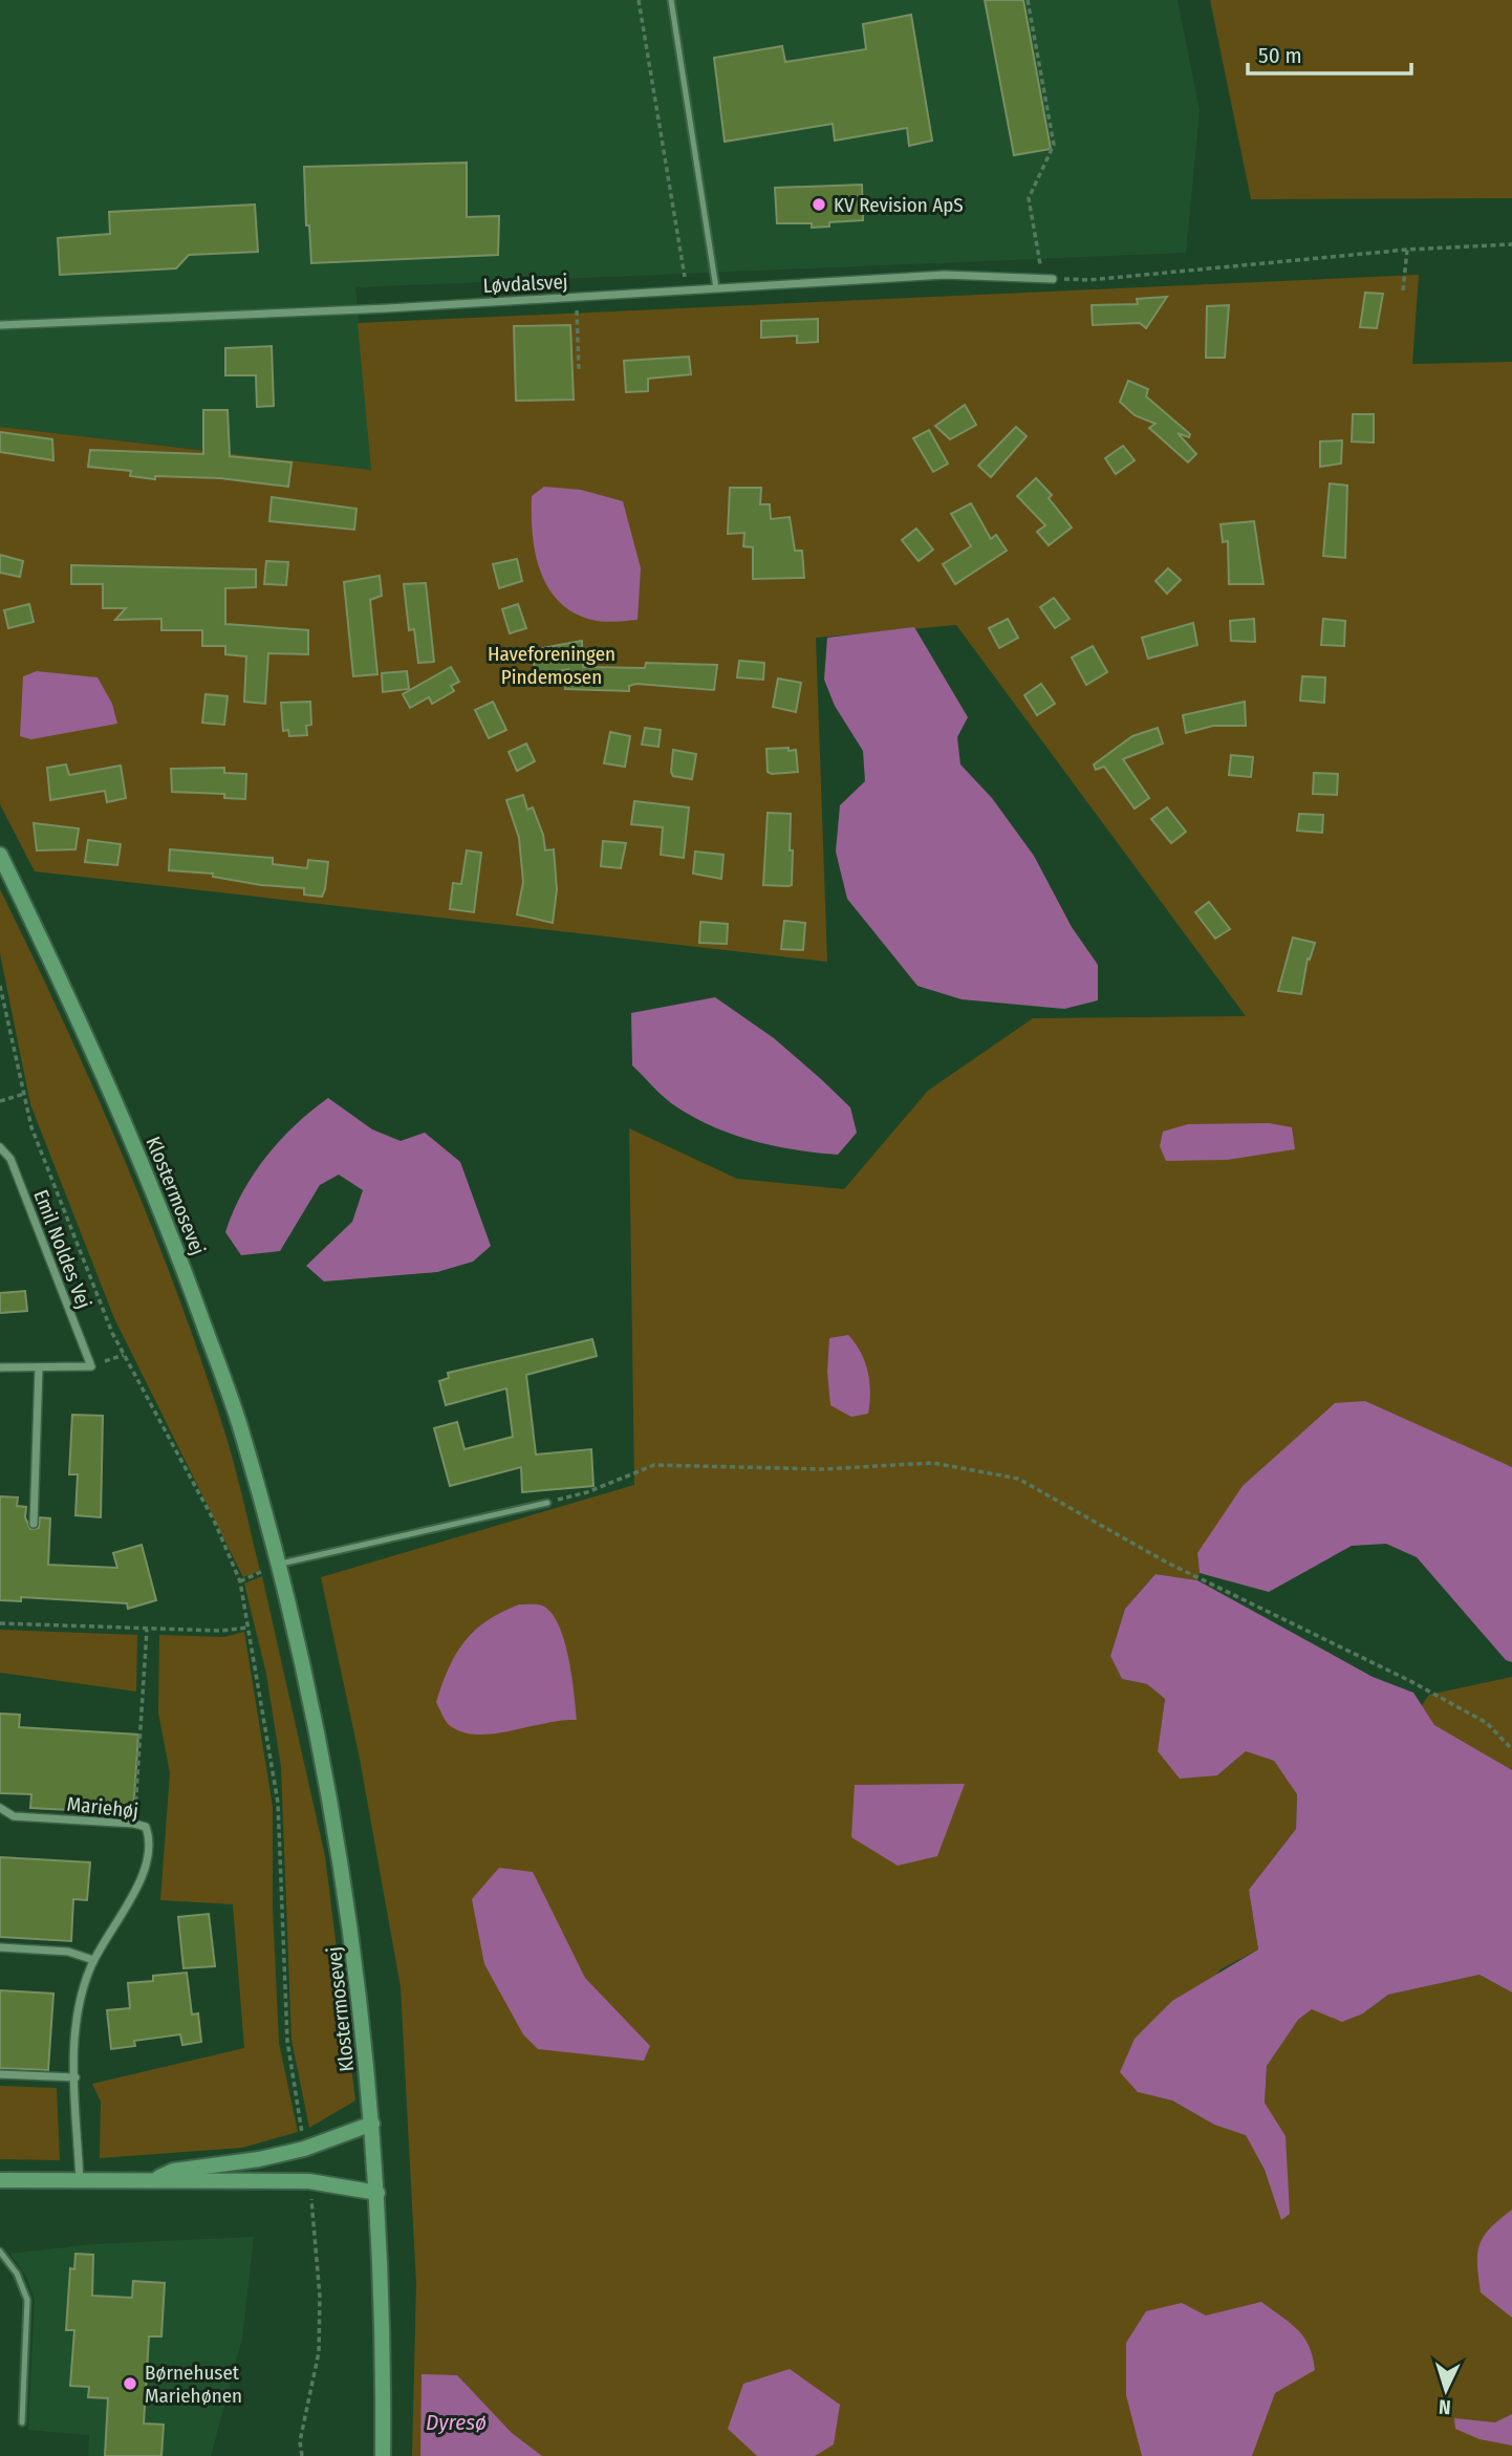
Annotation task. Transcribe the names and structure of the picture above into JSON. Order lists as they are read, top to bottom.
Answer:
{
  "streets": {
    "main road": ["Klostermosevej"],
    "street": ["Løvdalsvej", "Emil Noldes Vej", "Mariehøj"]
  },
  "water": ["Dyresø"],
  "parks": ["Haveforeningen Pindemosen"],
  "places": ["KV Revision ApS", "Børnehuset Mariehønen"],
  "scale_bar": "50 m",
  "north": "bottom"
}
